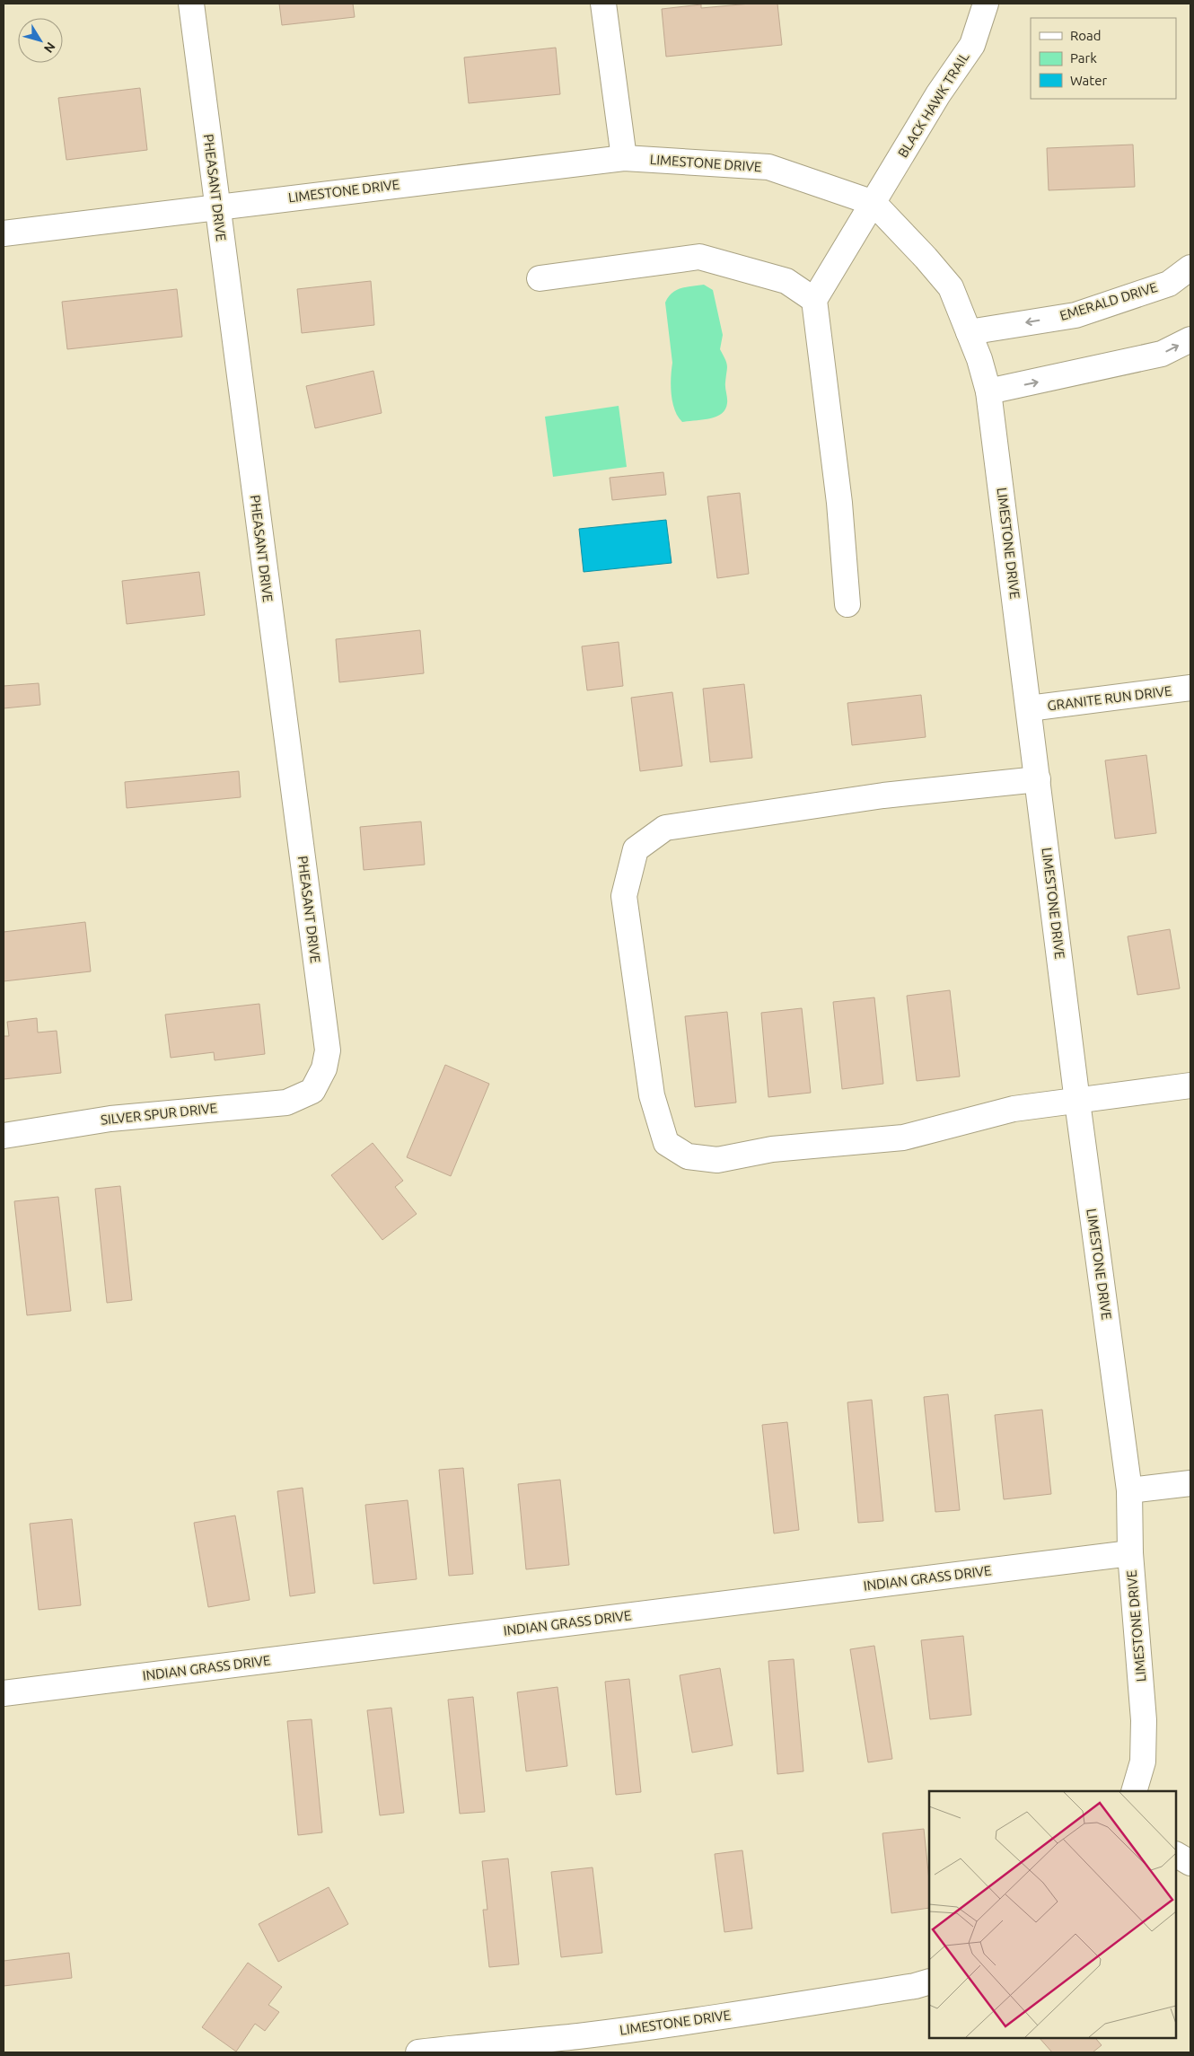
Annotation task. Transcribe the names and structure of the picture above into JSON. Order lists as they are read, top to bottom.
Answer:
{
  "streets": {
    "street": [
      "BLACK HAWK TRAIL",
      "LIMESTONE DRIVE",
      "PHEASANT DRIVE",
      "EMERALD DRIVE",
      "GRANITE RUN DRIVE",
      "SILVER SPUR DRIVE",
      "INDIAN GRASS DRIVE"
    ]
  },
  "crossings": [
    ["BLACK HAWK TRAIL", "LIMESTONE DRIVE"],
    ["LIMESTONE DRIVE", "PHEASANT DRIVE"],
    ["LIMESTONE DRIVE", "EMERALD DRIVE"],
    ["LIMESTONE DRIVE", "GRANITE RUN DRIVE"],
    ["LIMESTONE DRIVE", "INDIAN GRASS DRIVE"],
    ["PHEASANT DRIVE", "SILVER SPUR DRIVE"]
  ],
  "legend": ["Road", "Park", "Water"],
  "north": "bottom right"
}
